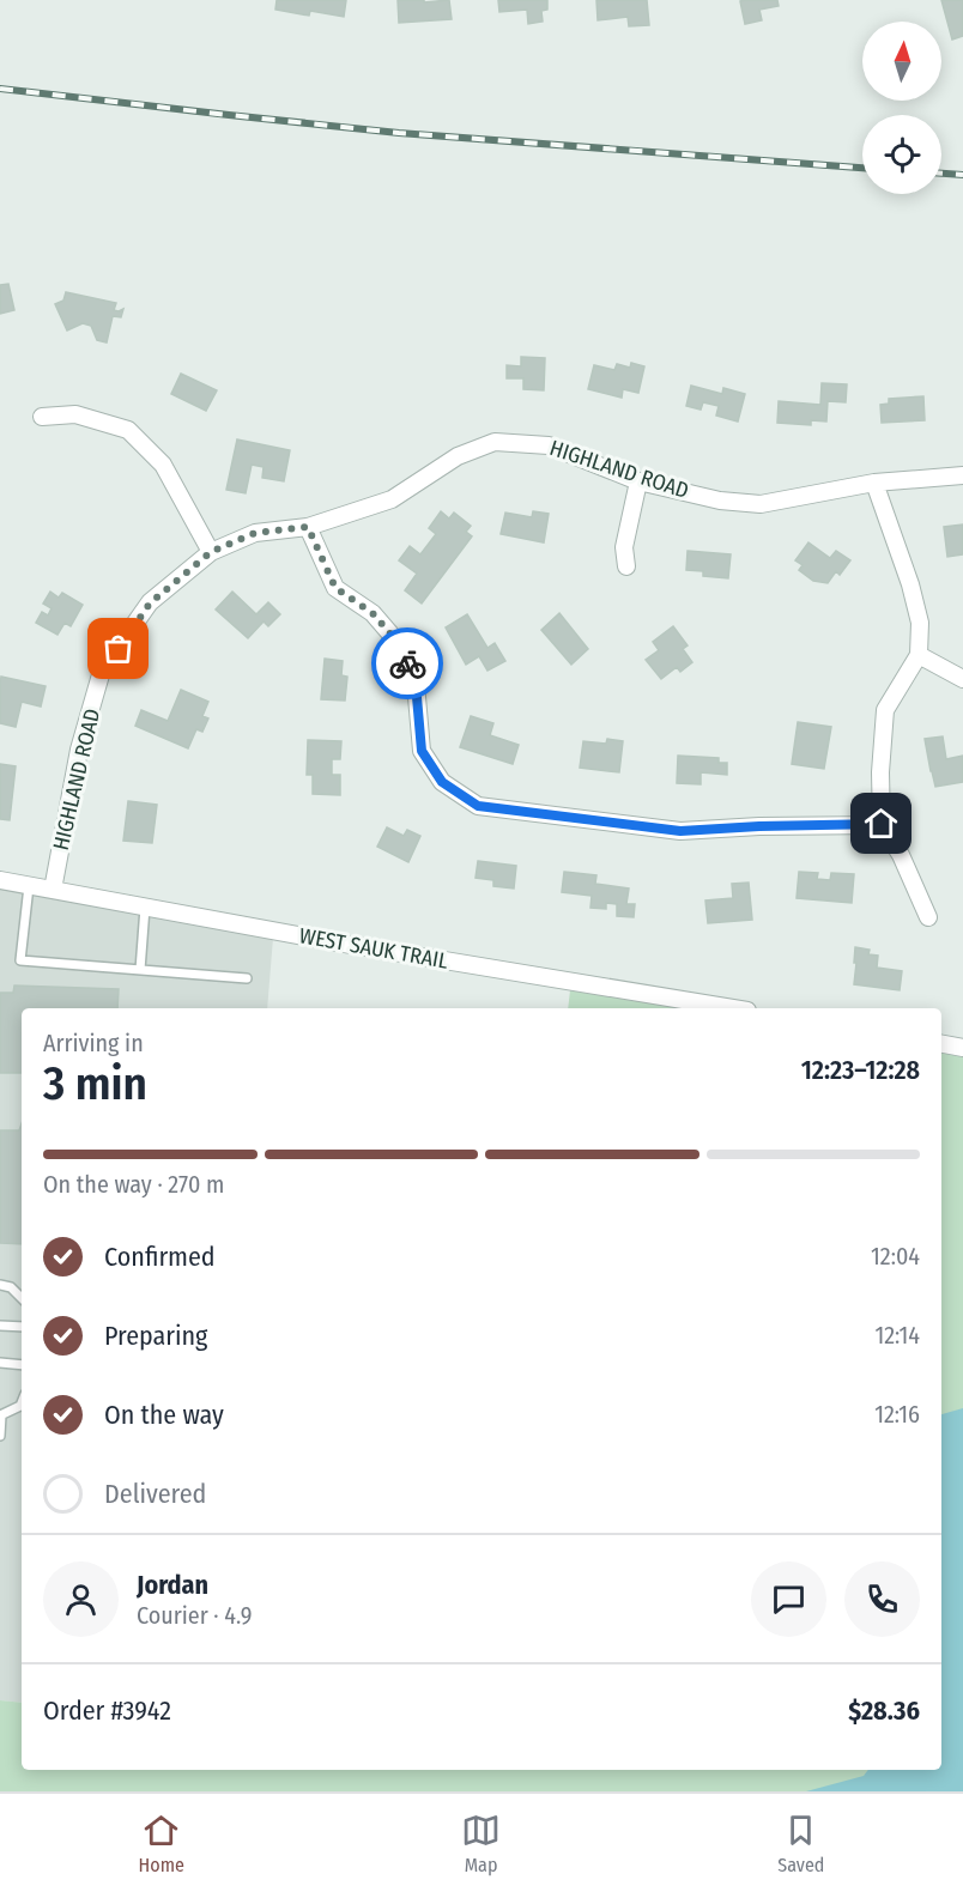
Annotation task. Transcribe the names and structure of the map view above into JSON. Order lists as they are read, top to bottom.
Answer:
{
  "streets": {
    "street": ["HIGHLAND ROAD", "WEST SAUK TRAIL"]
  },
  "crossings": [
    ["HIGHLAND ROAD", "WEST SAUK TRAIL"]
  ],
  "north": "top",
  "page": {
    "heading": ["3 min", "Arriving in", "12:23–12:28"],
    "panel": [
      "Jordan",
      "Courier · 4.9",
      "Order #3942",
      "$28.36"
    ],
    "bar": "On the way · 270 m",
    "list": [
      ["Confirmed", "12:04"],
      ["Preparing", "12:14"],
      ["On the way", "12:16"],
      "Delivered"
    ],
    "tabs": ["Home", "Map", "Saved"]
  }
}
